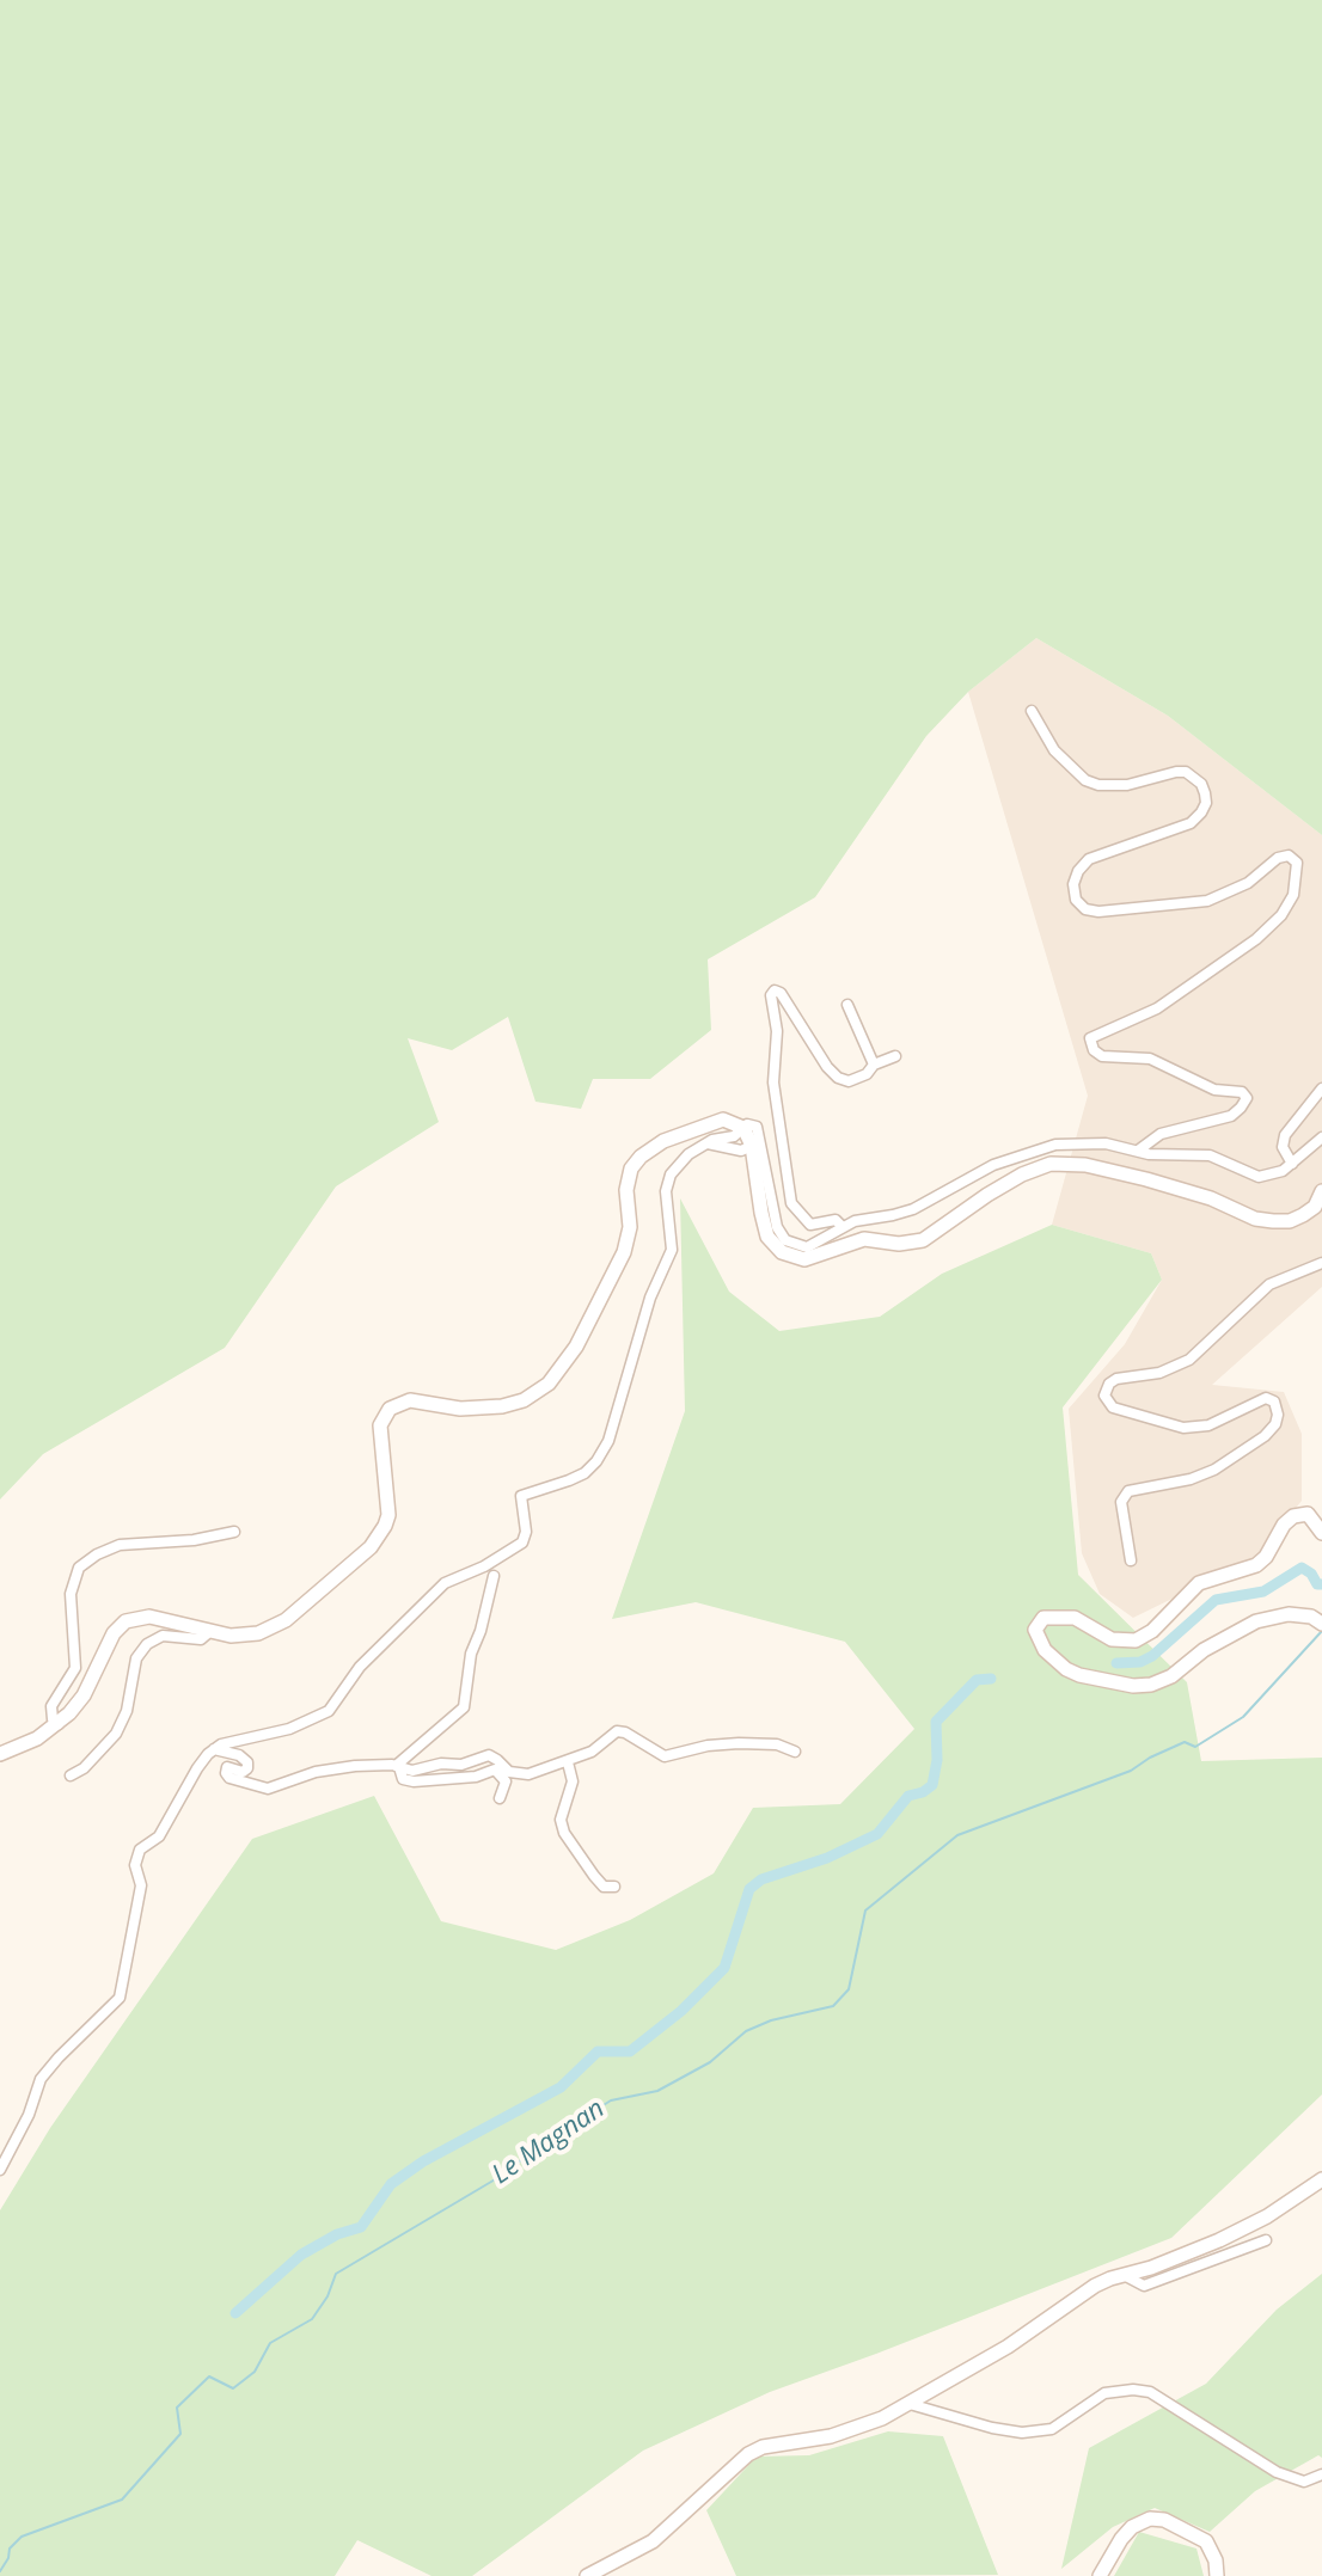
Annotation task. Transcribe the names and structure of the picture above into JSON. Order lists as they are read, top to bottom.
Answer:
{
  "water": ["Le Magnan"]
}
